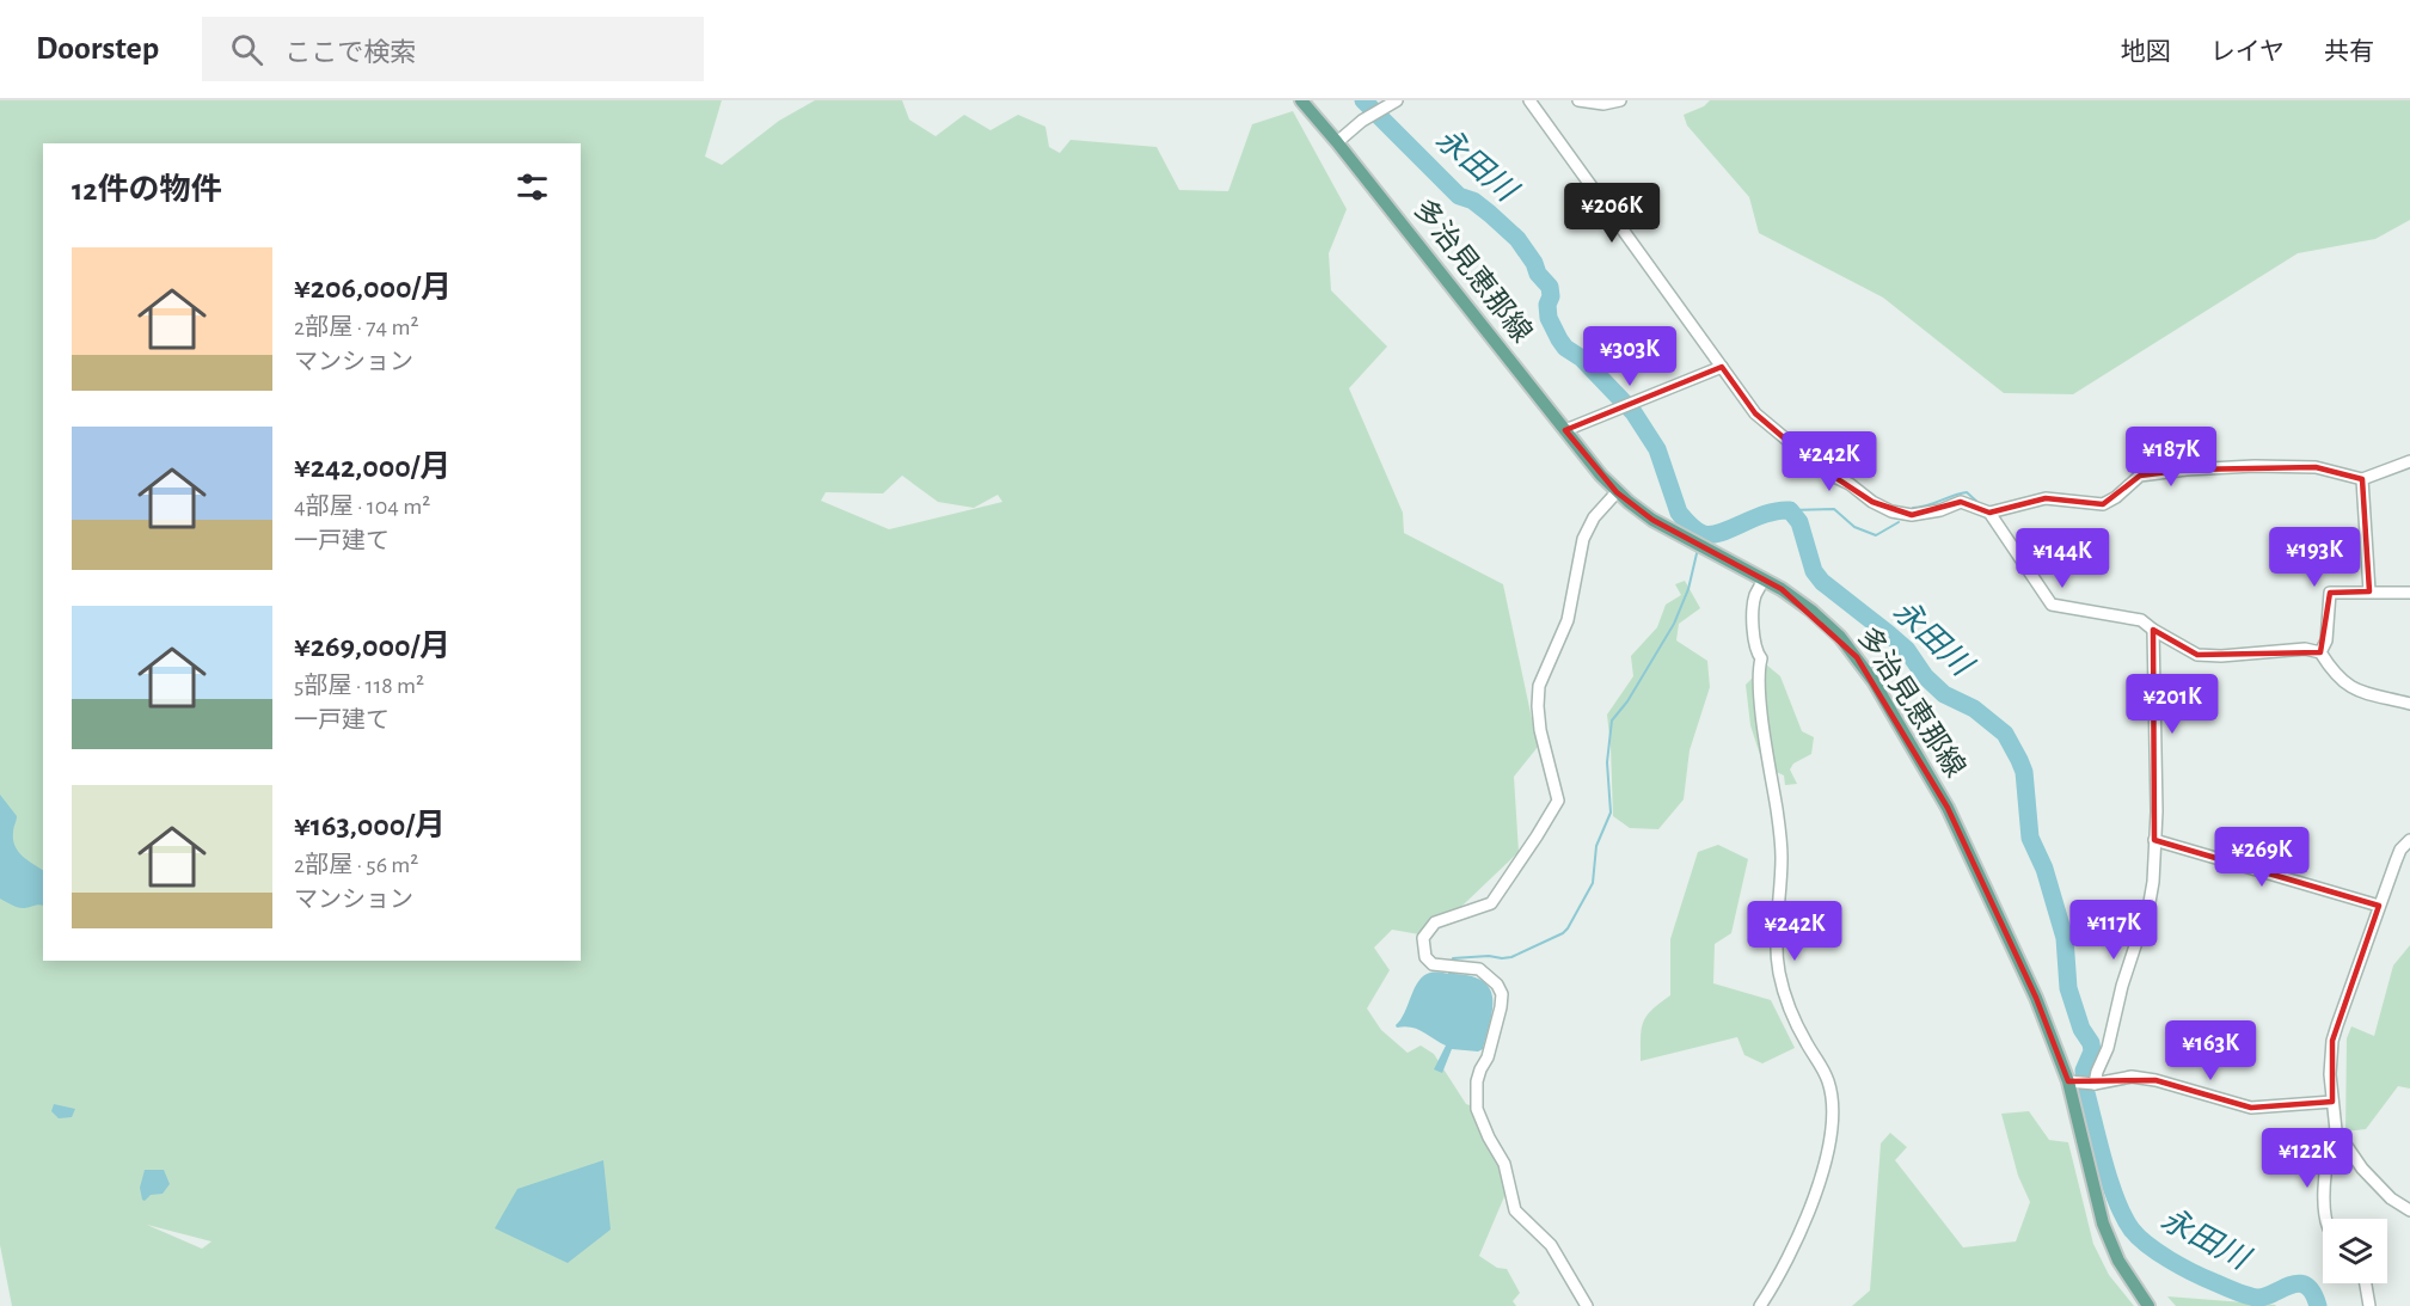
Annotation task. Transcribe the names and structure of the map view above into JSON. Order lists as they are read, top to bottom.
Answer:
{
  "streets": {
    "main road": ["多治見恵那線"]
  },
  "water": ["永田川"],
  "page": {
    "header": "Doorstep",
    "search": "ここで検索",
    "nav": ["地図", "レイヤ", "共有"],
    "heading": "12件の物件",
    "price": [
      "¥206K",
      "¥303K",
      "¥187K",
      "¥242K",
      "¥193K",
      "¥144K",
      "¥201K",
      "¥269K",
      "¥117K",
      "¥242K",
      "¥163K",
      "¥122K"
    ],
    "list": [
      {
        "name": "¥206,000/月",
        "note": "2部屋 · 74 m² · マンション"
      },
      {
        "name": "¥242,000/月",
        "note": "4部屋 · 104 m² · 一戸建て"
      },
      {
        "name": "¥269,000/月",
        "note": "5部屋 · 118 m² · 一戸建て"
      },
      {
        "name": "¥163,000/月",
        "note": "2部屋 · 56 m² · マンション"
      }
    ]
  }
}
